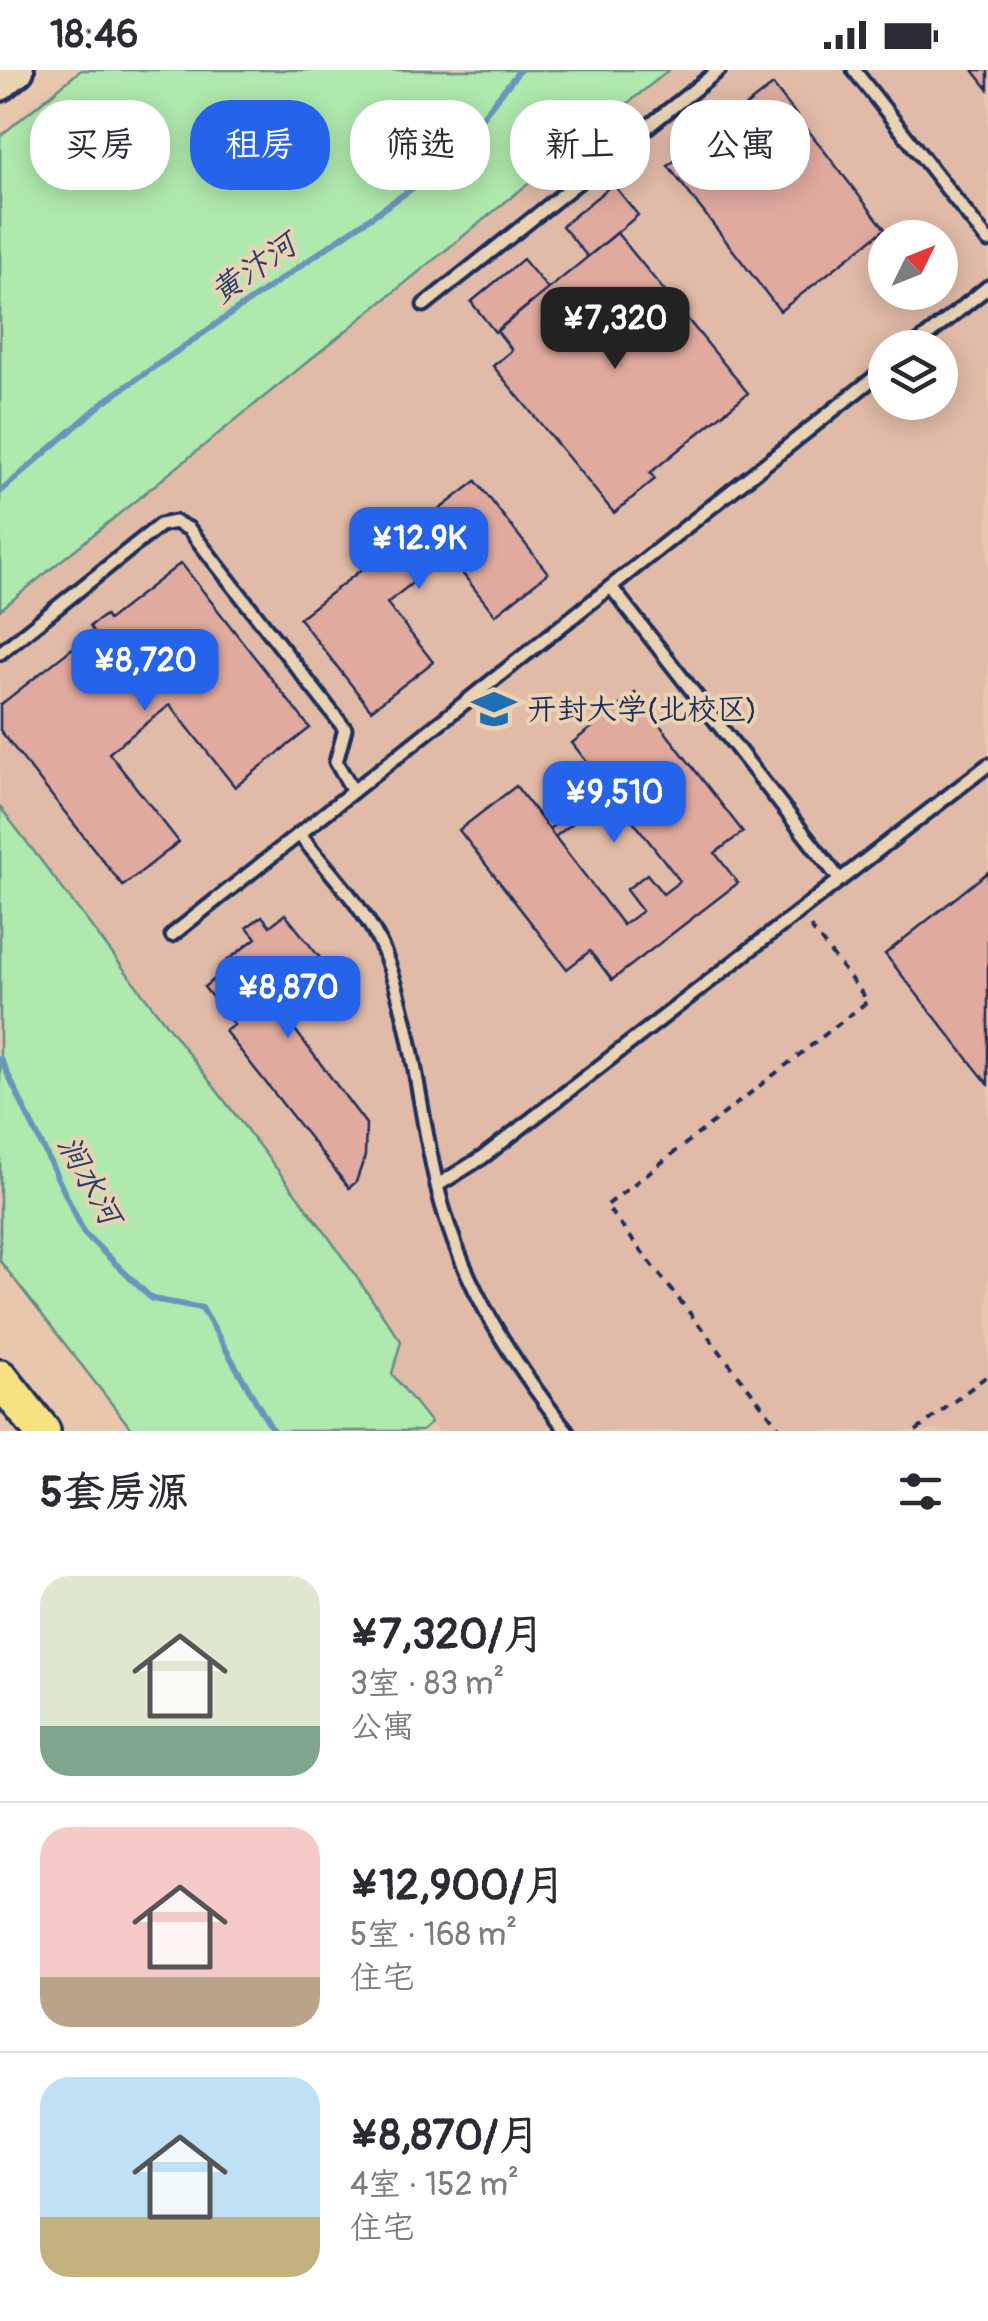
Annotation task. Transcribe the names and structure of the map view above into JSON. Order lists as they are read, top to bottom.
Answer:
{
  "water": ["黄汴河", "涧水河"],
  "places": {
    "school or university": ["开封大学(北校区)"]
  },
  "north": "top right",
  "page": {
    "status": "18:46",
    "chip": [
      "买房",
      "租房",
      "筛选",
      "新上",
      "公寓"
    ],
    "price": [
      "¥7,320",
      "¥12.9K",
      "¥8,720",
      "¥9,510",
      "¥8,870"
    ],
    "heading": "5套房源",
    "list": [
      {
        "name": "¥7,320/月",
        "note": "3室 · 83 m² · 公寓"
      },
      {
        "name": "¥12,900/月",
        "note": "5室 · 168 m² · 住宅"
      },
      {
        "name": "¥8,870/月",
        "note": "4室 · 152 m² · 住宅"
      }
    ]
  }
}
